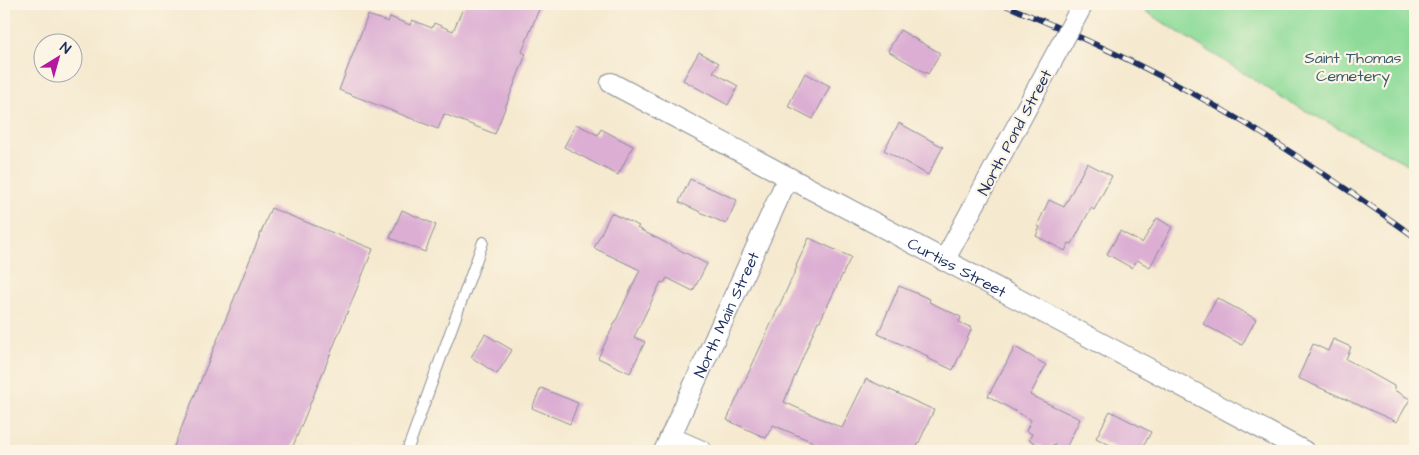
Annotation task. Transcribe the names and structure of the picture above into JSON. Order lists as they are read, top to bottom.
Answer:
{
  "streets": {
    "street": ["North Pond Street", "Curtiss Street", "North Main Street"]
  },
  "crossings": [
    ["North Pond Street", "Curtiss Street"],
    ["Curtiss Street", "North Main Street"]
  ],
  "parks": ["Saint Thomas Cemetery"],
  "north": "top right"
}
